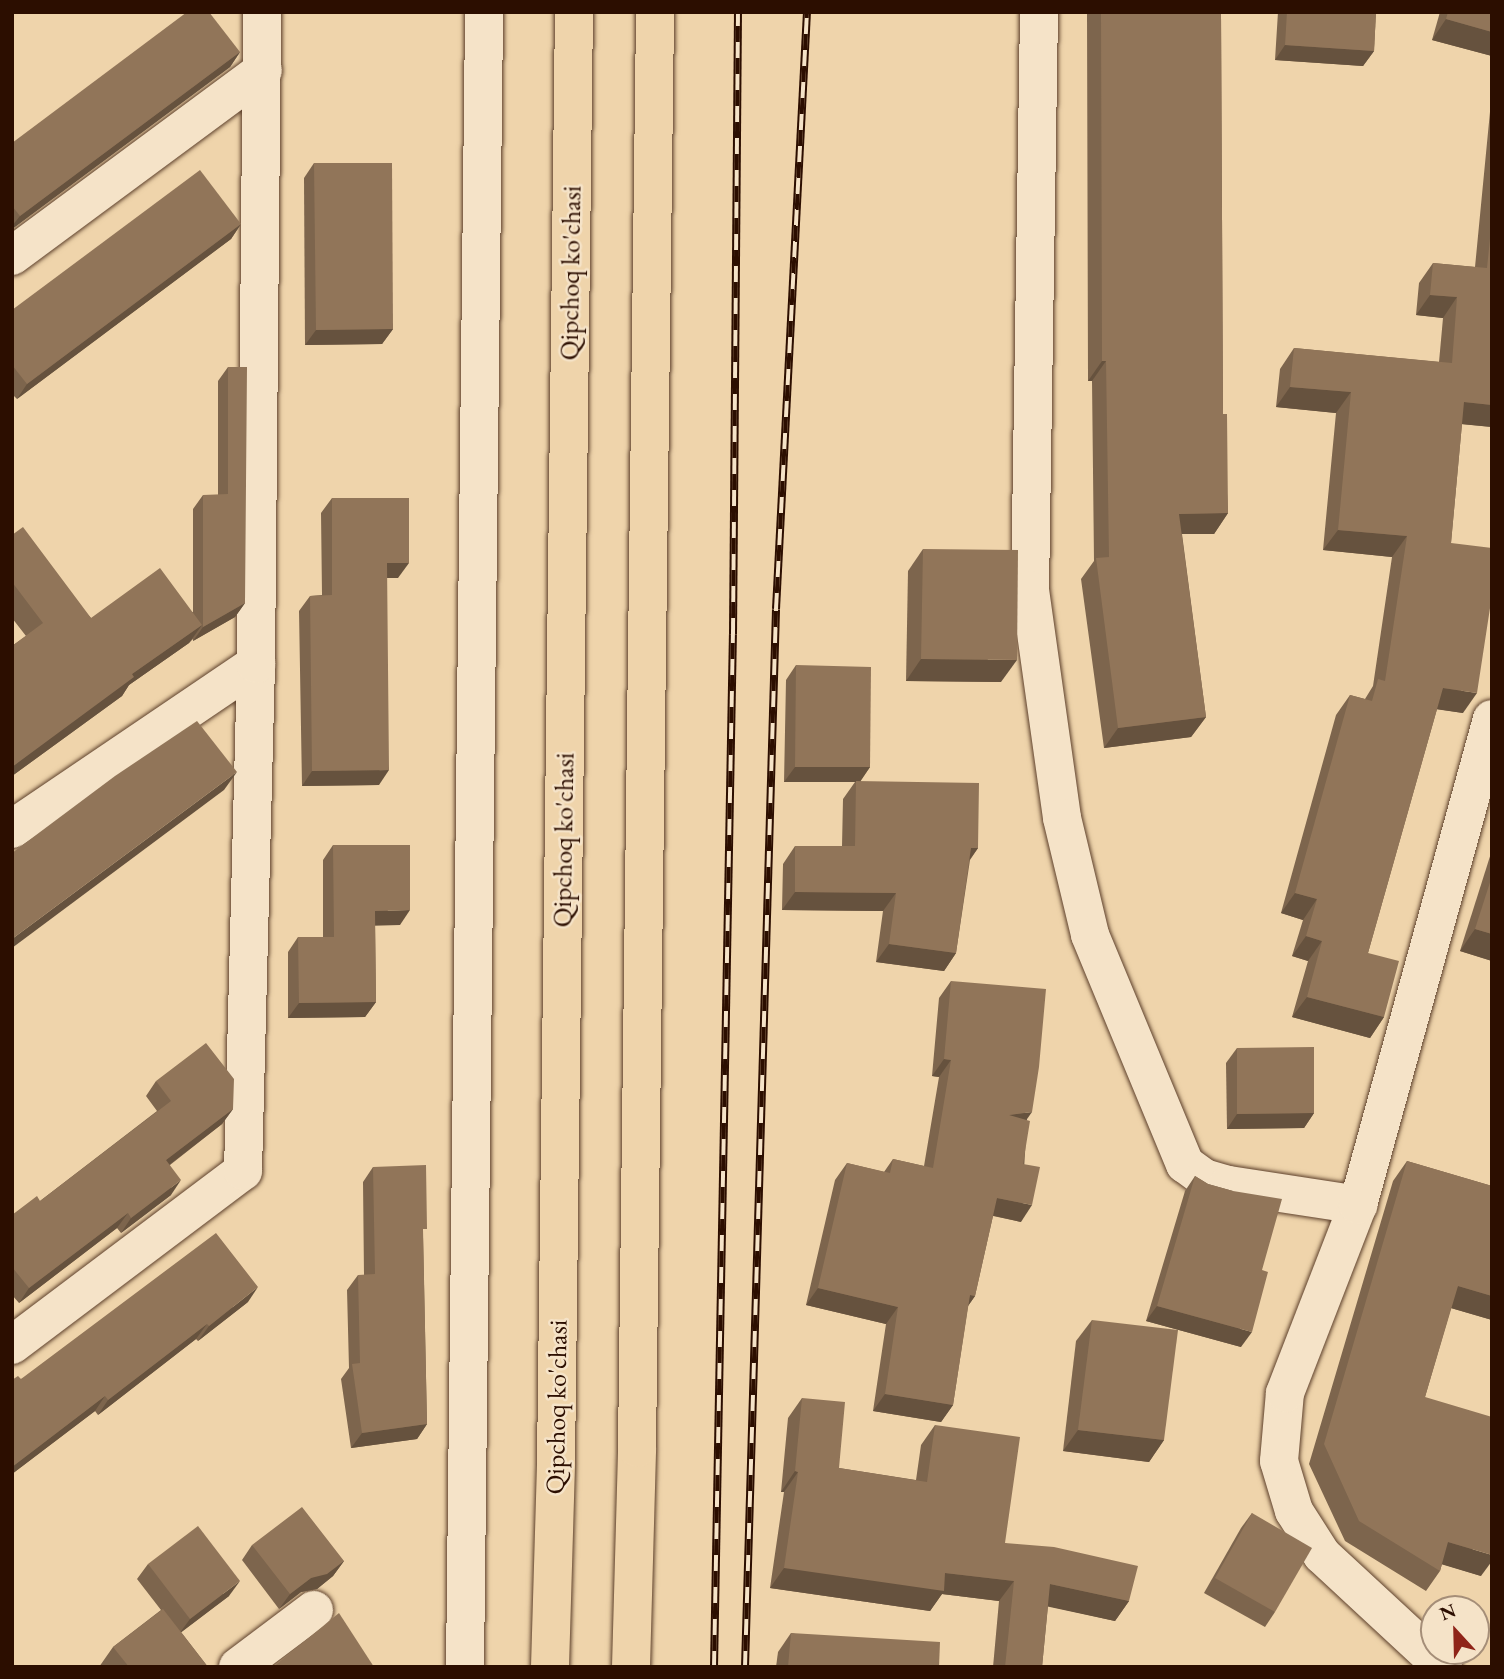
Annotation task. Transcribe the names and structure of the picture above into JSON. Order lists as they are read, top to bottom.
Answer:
{
  "streets": {
    "main road": ["Qipchoq ko'chasi"]
  },
  "north": "top"
}
